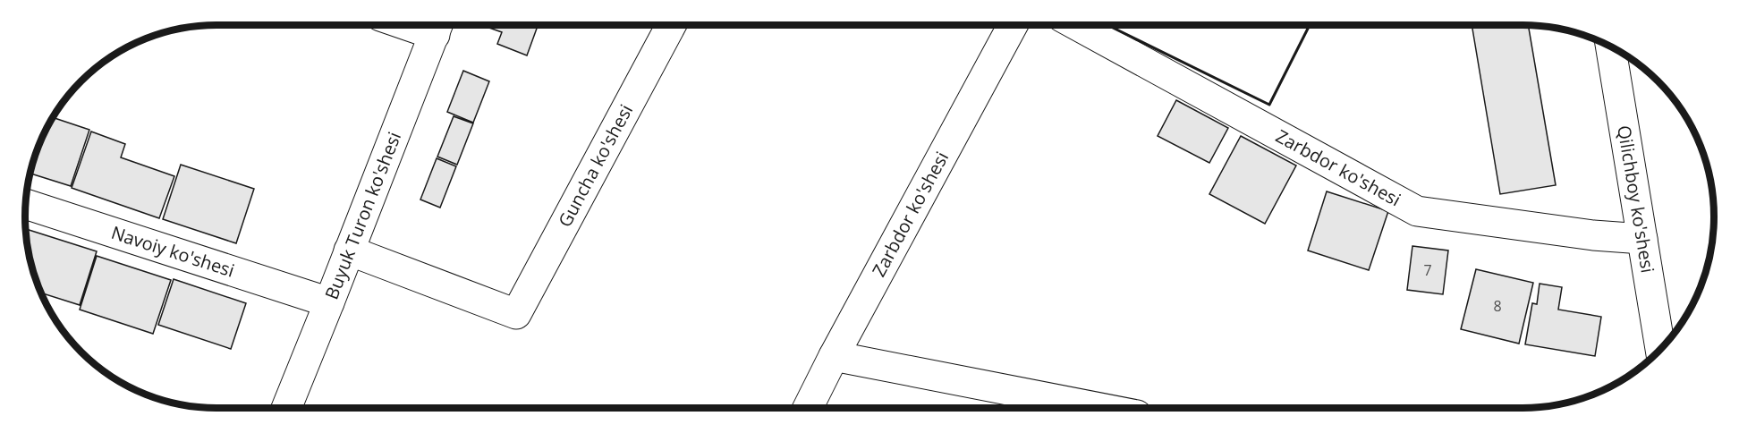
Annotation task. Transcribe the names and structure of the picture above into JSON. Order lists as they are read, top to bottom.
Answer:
{
  "streets": {
    "street": [
      "Guncha ko'shesi",
      "Zarbdor ko'shesi",
      "Qilichboy ko'shesi",
      "Buyuk Turon ko'shesi",
      "Navoiy ko'shesi"
    ]
  },
  "crossings": [
    ["Guncha ko'shesi", "Buyuk Turon ko'shesi"],
    ["Zarbdor ko'shesi", "Qilichboy ko'shesi"],
    ["Buyuk Turon ko'shesi", "Navoiy ko'shesi"]
  ],
  "house_numbers": ["7", "8"]
}
